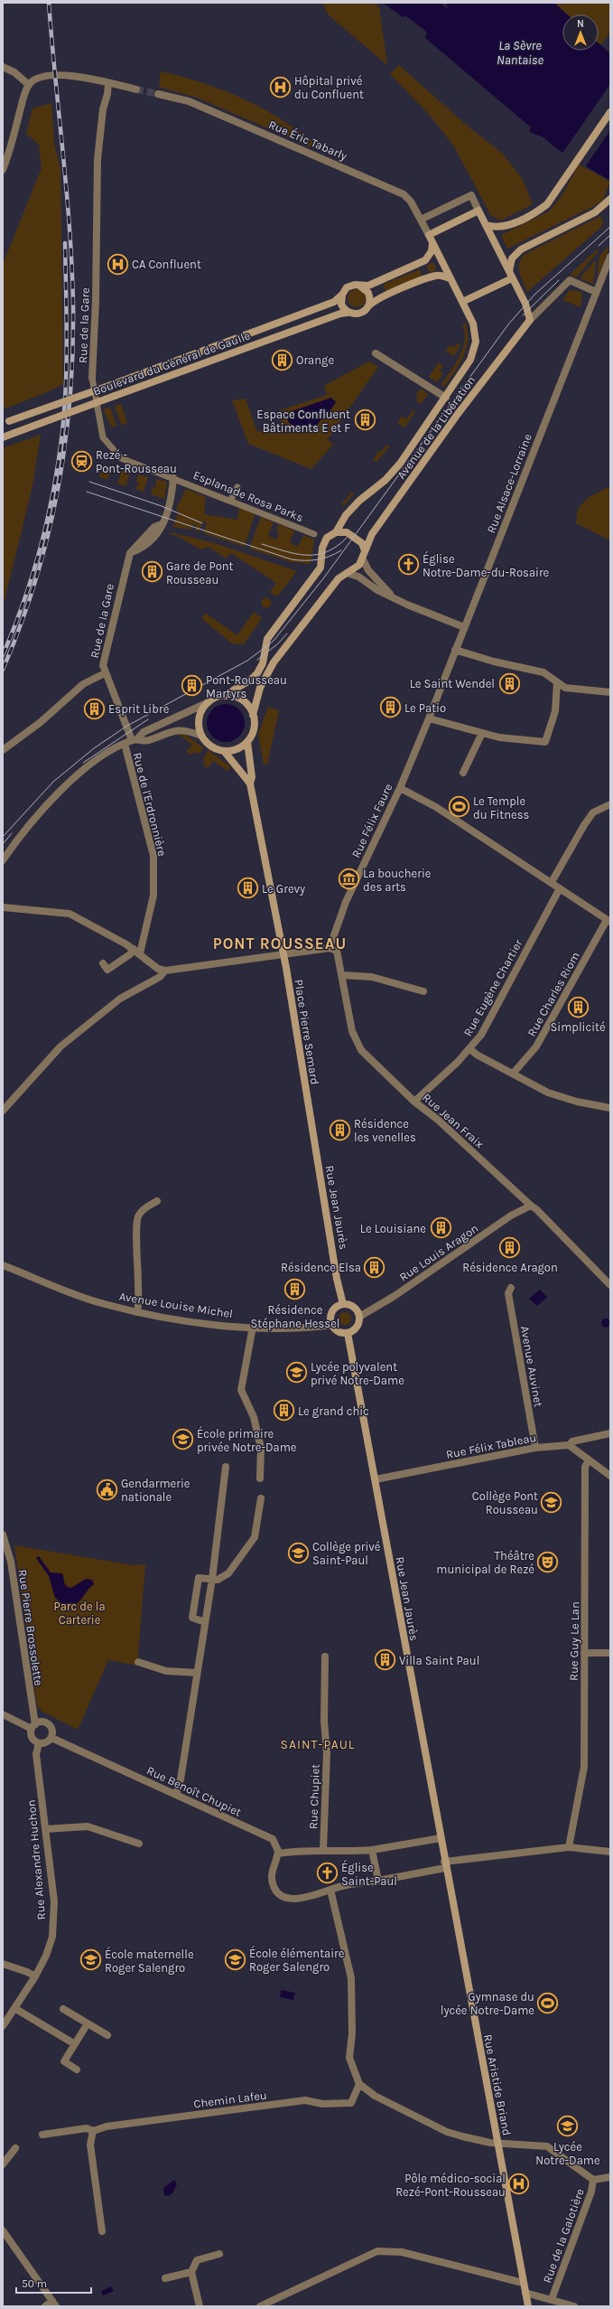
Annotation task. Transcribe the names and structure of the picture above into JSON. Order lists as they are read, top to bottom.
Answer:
{
  "streets": {
    "main road": [
      "Boulevard du Général de Gaulle",
      "Avenue de la Libération",
      "Place Pierre Semard",
      "Rue Jean Jaurès",
      "Rue Aristide Briand"
    ],
    "street": [
      "Rue Éric Tabarly",
      "Rue de la Gare",
      "Rue Alsace-Lorraine",
      "Esplanade Rosa Parks",
      "Rue de l'Erdronnière",
      "Rue Félix Faure",
      "Rue Eugène Chartier",
      "Rue Charles Riom",
      "Rue Jean Fraix",
      "Rue Louis Aragon",
      "Avenue Louise Michel",
      "Avenue Auvinet",
      "Rue Félix Tableau",
      "Rue Pierre Brossolette",
      "Rue Guy Le Lan",
      "Rue Benoît Chupiet",
      "Rue Chupiet",
      "Rue Alexandre Huchon",
      "Chemin Lafeu",
      "Rue de la Galotière"
    ]
  },
  "crossings": [
    ["Rue Éric Tabarly", "Avenue de la Libération"],
    ["Rue de la Gare", "Esplanade Rosa Parks"],
    ["Avenue de la Libération", "Rue Alsace-Lorraine"],
    ["Avenue de la Libération", "Place Pierre Semard"],
    ["Rue Alsace-Lorraine", "Rue Félix Faure"],
    ["Rue Félix Faure", "Rue Jean Fraix"],
    ["Rue Eugène Chartier", "Rue Jean Fraix"],
    ["Place Pierre Semard", "Rue Jean Jaurès"],
    ["Rue Jean Fraix", "Rue Louis Aragon"],
    ["Rue Jean Jaurès", "Rue Louis Aragon"],
    ["Rue Jean Jaurès", "Avenue Louise Michel"],
    ["Rue Jean Jaurès", "Rue Félix Tableau"],
    ["Rue Jean Jaurès", "Rue Aristide Briand"],
    ["Rue Louis Aragon", "Avenue Louise Michel"],
    ["Avenue Auvinet", "Rue Félix Tableau"],
    ["Rue Pierre Brossolette", "Rue Benoît Chupiet"],
    ["Rue Pierre Brossolette", "Rue Alexandre Huchon"],
    ["Rue Benoît Chupiet", "Rue Alexandre Huchon"]
  ],
  "districts": ["PONT ROUSSEAU", "SAINT-PAUL"],
  "water": ["La Sèvre Nantaise"],
  "parks": ["Parc de la Carterie"],
  "places": {
    "hospital": ["Hôpital privé du Confluent", "CA Confluent", "Pôle médico-social Rezé-Pont-Rousseau"],
    "building": [
      "Orange",
      "Espace Confluent Bâtiments E et F",
      "Gare de Pont Rousseau",
      "Le Saint Wendel",
      "Pont-Rousseau Martyrs",
      "Le Patio",
      "Esprit Libre",
      "Le Grevy",
      "Simplicité",
      "Résidence les venelles",
      "Le Louisiane",
      "Résidence Aragon",
      "Résidence Elsa",
      "Résidence Stéphane Hessel",
      "Le grand chic",
      "Villa Saint Paul"
    ],
    "station": ["Rezé - Pont-Rousseau"],
    "church": ["Église Notre-Dame-du-Rosaire", "Église Saint-Paul"],
    "sports": ["Le Temple du Fitness", "Gymnase du lycée Notre-Dame"],
    "museum": ["La boucherie des arts"],
    "school or university": [
      "Lycée polyvalent privé Notre-Dame",
      "École primaire privée Notre-Dame",
      "Collège Pont Rousseau",
      "Collège privé Saint-Paul",
      "École élémentaire Roger Salengro",
      "École maternelle Roger Salengro",
      "Lycée Notre-Dame"
    ],
    "public building": ["Gendarmerie nationale"],
    "theatre": ["Théâtre municipal de Rezé"]
  },
  "scale_bar": "50 m",
  "north": "top"
}
